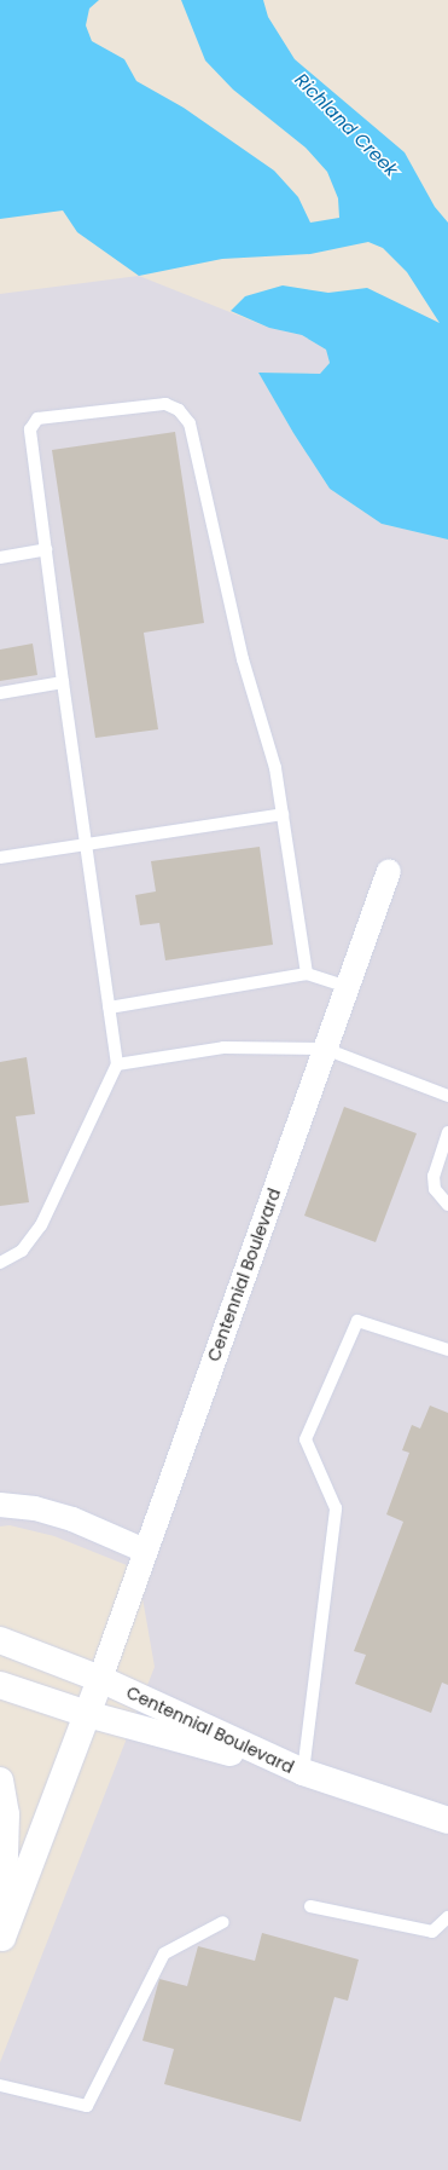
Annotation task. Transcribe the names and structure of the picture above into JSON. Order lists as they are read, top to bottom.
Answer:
{
  "streets": {
    "main road": ["Centennial Boulevard"]
  },
  "water": ["Richland Creek"]
}
